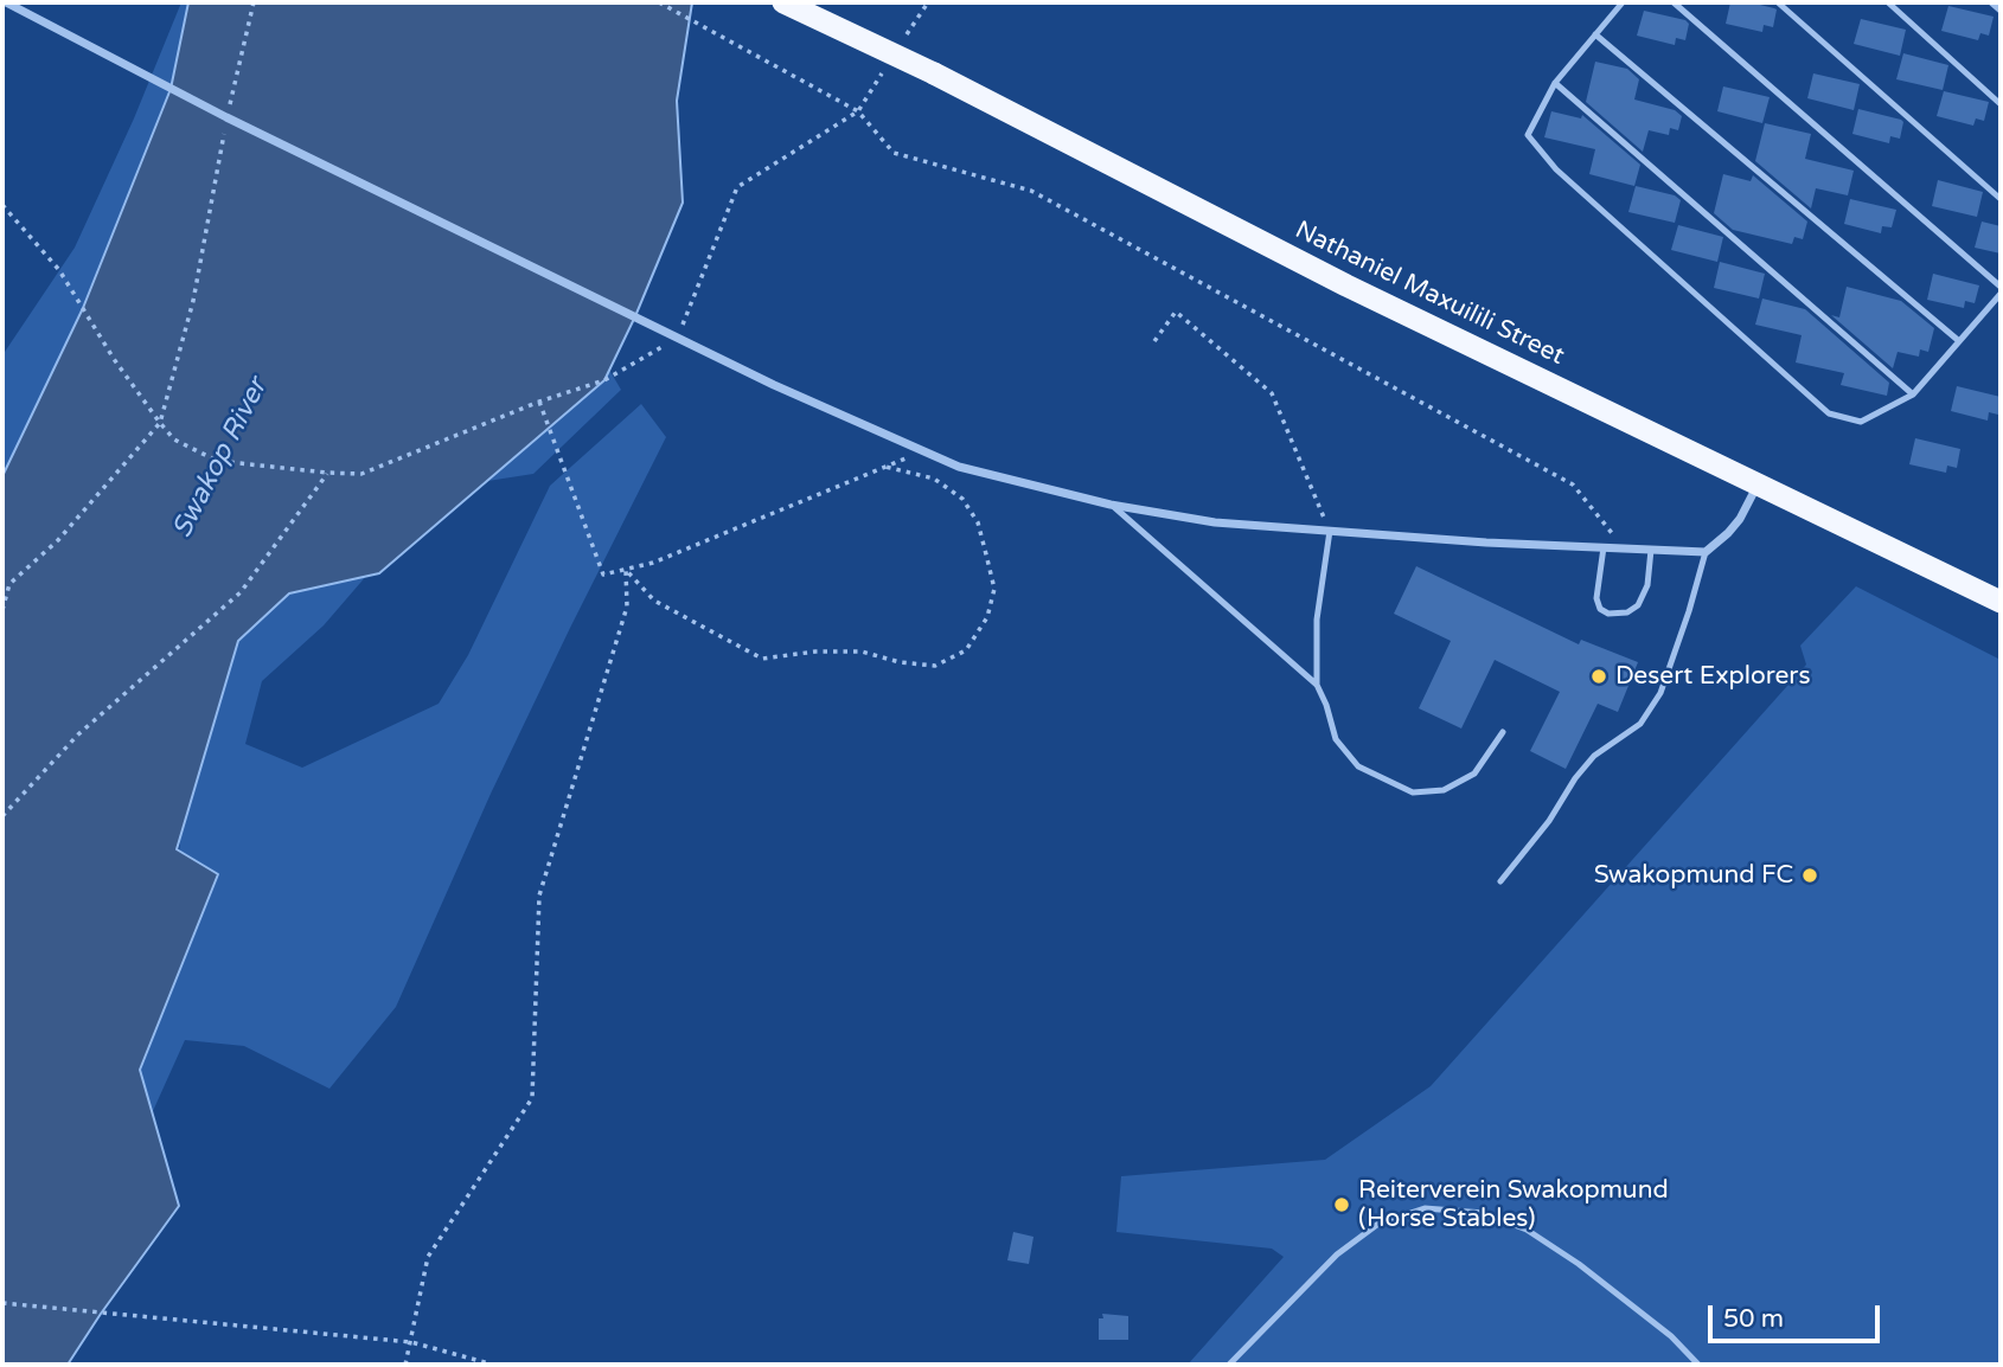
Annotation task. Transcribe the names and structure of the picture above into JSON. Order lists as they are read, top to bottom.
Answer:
{
  "streets": {
    "highway": ["Nathaniel Maxuilili Street"]
  },
  "water": ["Swakop River"],
  "places": ["Desert Explorers", "Swakopmund FC", "Reiterverein Swakopmund (Horse Stables)"],
  "scale_bar": "50 m"
}
